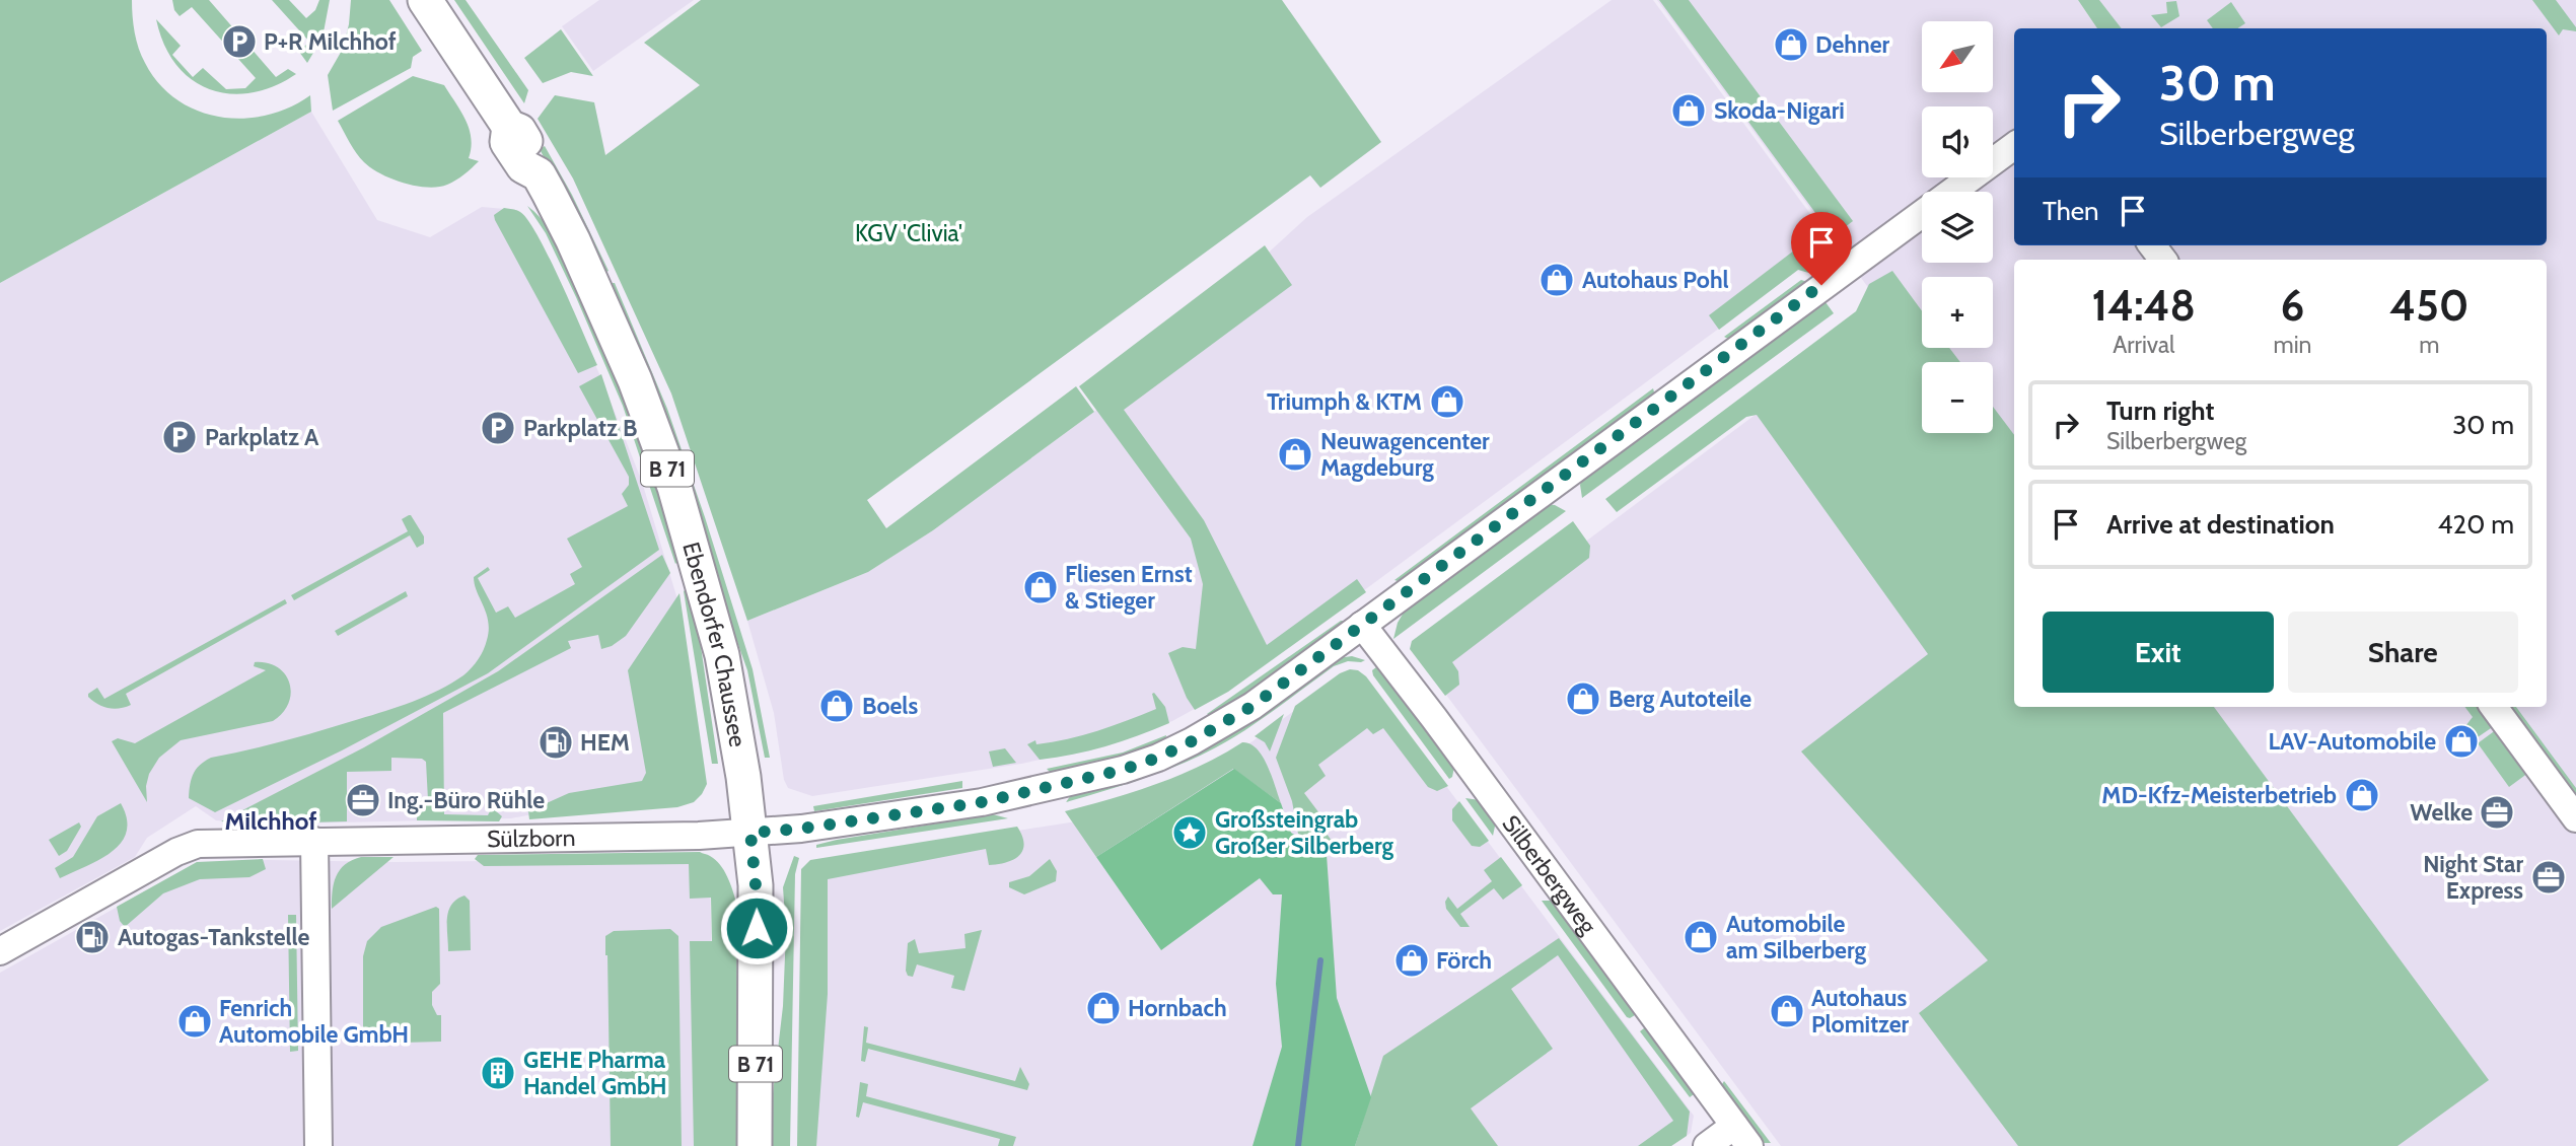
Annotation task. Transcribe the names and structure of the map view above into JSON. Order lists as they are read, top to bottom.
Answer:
{
  "streets": {
    "main road": ["B 71", "Ebendorfer Chaussee"],
    "street": ["Sülzborn", "Silberbergweg"]
  },
  "crossings": [
    ["Ebendorfer Chaussee", "Sülzborn"]
  ],
  "districts": ["Milchhof"],
  "parks": ["KGV 'Clivia'"],
  "places": {
    "parking": ["P+R Milchhof", "Parkplatz B", "Parkplatz A"],
    "shop": [
      "Dehner",
      "Skoda-Nigari",
      "Autohaus Pohl",
      "Triumph & KTM",
      "Neuwagencenter Magdeburg",
      "Fliesen Ernst & Stieger",
      "Berg Autoteile",
      "Boels",
      "LAV-Automobile",
      "MD-Kfz-Meisterbetrieb",
      "Automobile am Silberberg",
      "Förch",
      "Hornbach",
      "Autohaus Plomitzer",
      "Fenrich Automobile GmbH"
    ],
    "fuel station": ["HEM", "Autogas-Tankstelle"],
    "office": ["Ing.-Büro Rühle", "Welke", "Night Star Express"],
    "place": ["Großsteingrab Großer Silberberg"],
    "building": ["GEHE Pharma Handel GmbH"]
  },
  "north": "bottom left",
  "page": {
    "map_buttons": ["+", "−"],
    "turn": ["30 m", "Silberbergweg"],
    "then": "Then",
    "eta": [
      "14:48",
      "Arrival",
      "6",
      "min",
      "450",
      "m"
    ],
    "list": [
      {
        "name": "Turn right",
        "note": "Silberbergweg",
        "value": "30 m"
      },
      {
        "name": "Arrive at destination",
        "value": "420 m"
      }
    ],
    "buttons": ["Exit", "Share"]
  }
}
